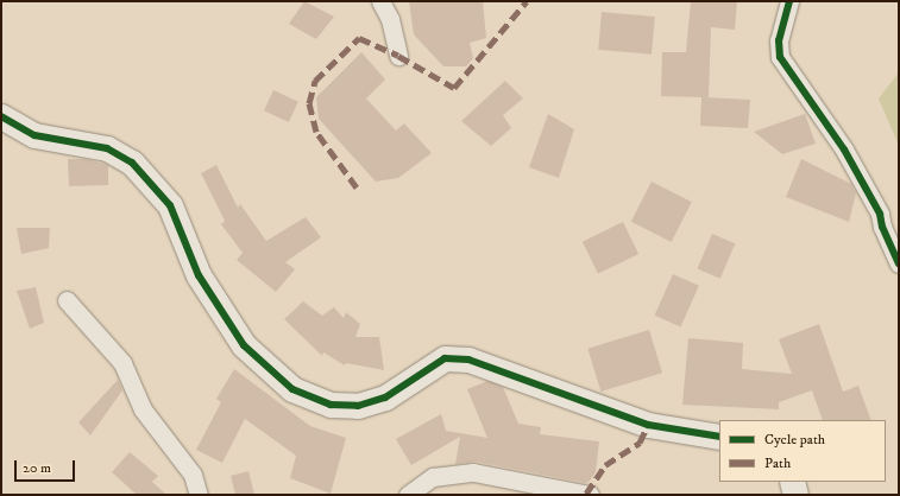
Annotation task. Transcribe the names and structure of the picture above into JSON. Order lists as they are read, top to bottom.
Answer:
{
  "legend": ["Cycle path", "Path"],
  "scale_bar": "20 m"
}
